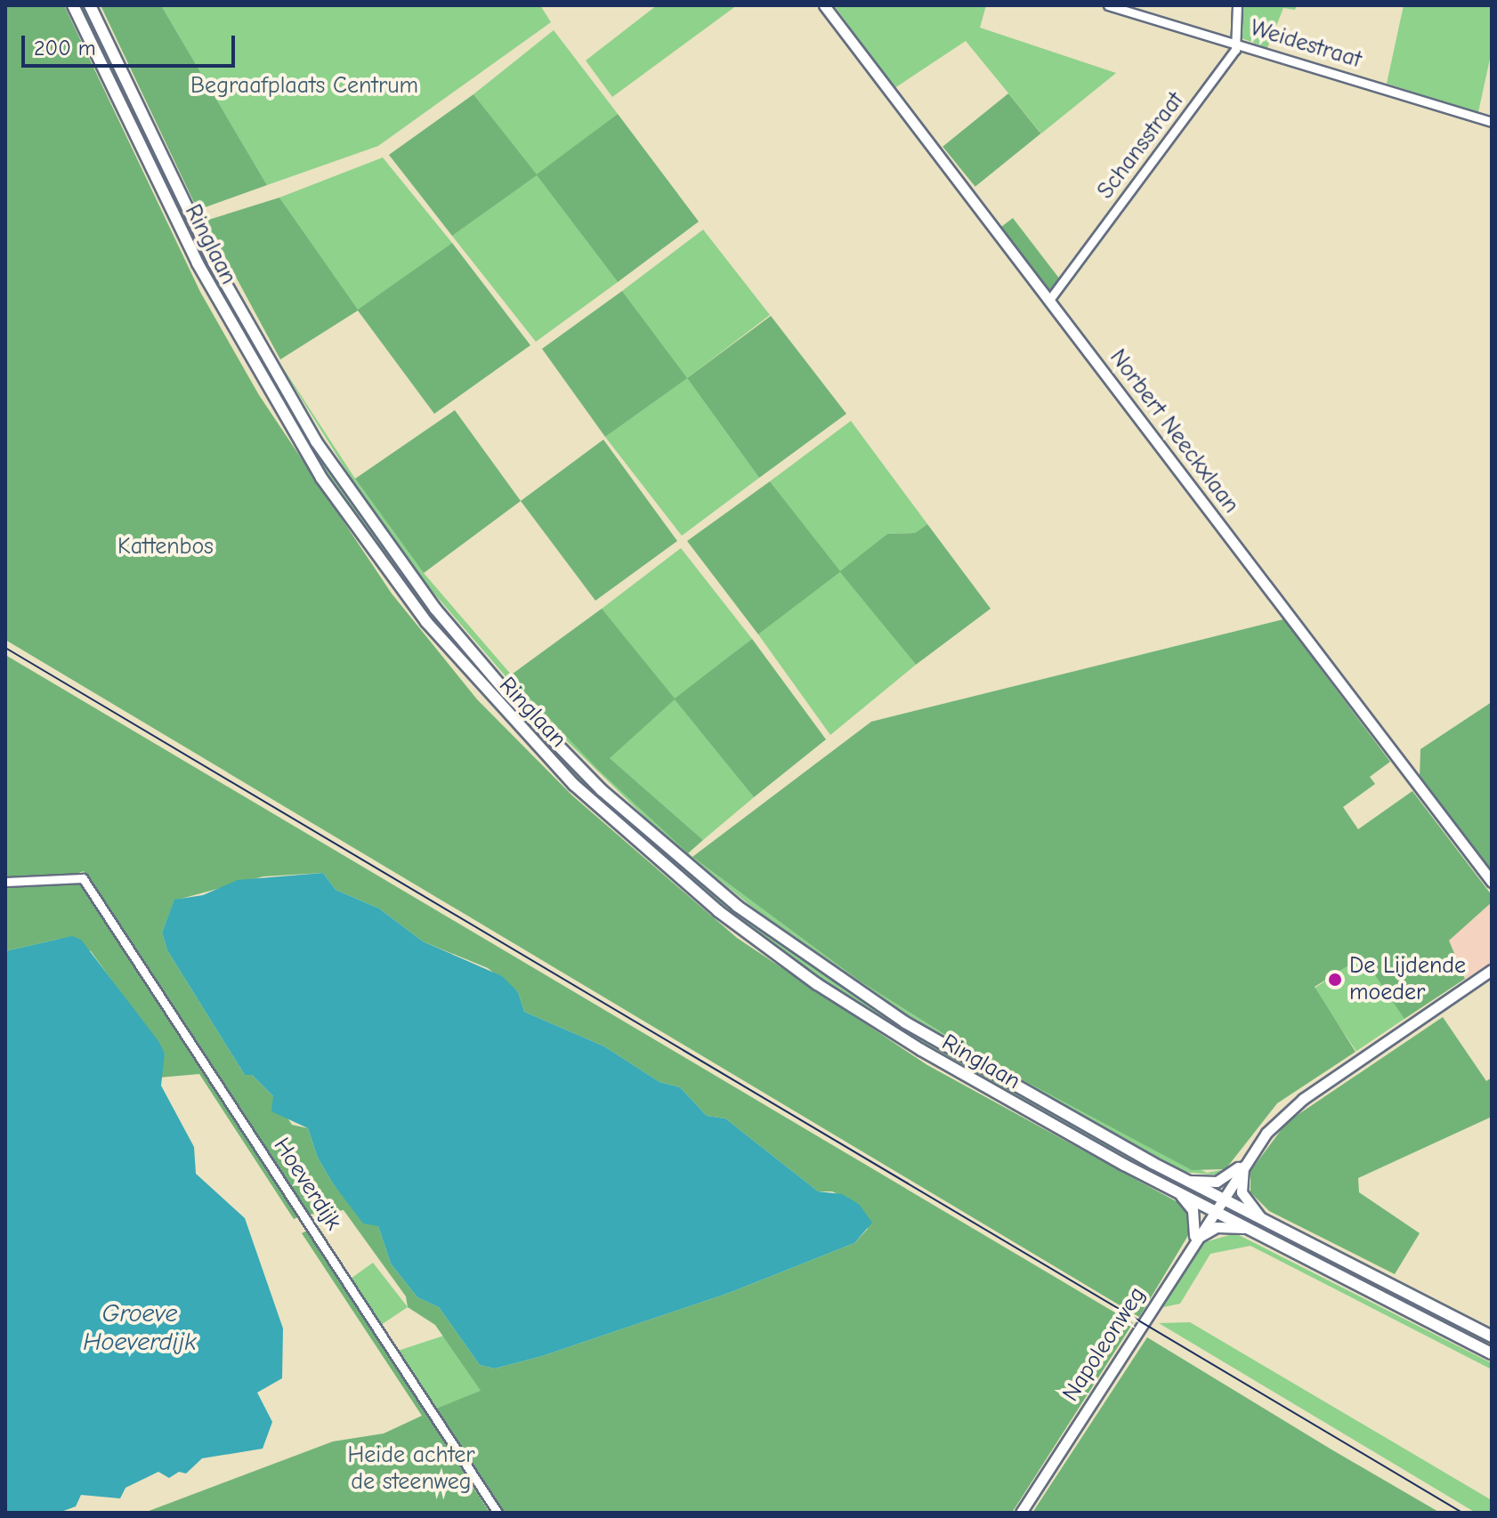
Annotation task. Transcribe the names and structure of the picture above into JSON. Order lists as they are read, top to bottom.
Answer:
{
  "streets": {
    "highway": ["Ringlaan"],
    "main road": ["Norbert Neeckxlaan", "Napoleonweg"],
    "street": ["Weidestraat", "Schansstraat", "Hoeverdijk"]
  },
  "crossings": [
    ["Weidestraat", "Schansstraat"],
    ["Schansstraat", "Norbert Neeckxlaan"],
    ["Ringlaan", "Napoleonweg"]
  ],
  "water": ["Groeve Hoeverdijk"],
  "parks": ["Begraafplaats Centrum", "Kattenbos", "Heide achter de steenweg"],
  "places": ["De Lijdende moeder"],
  "scale_bar": "200 m"
}
